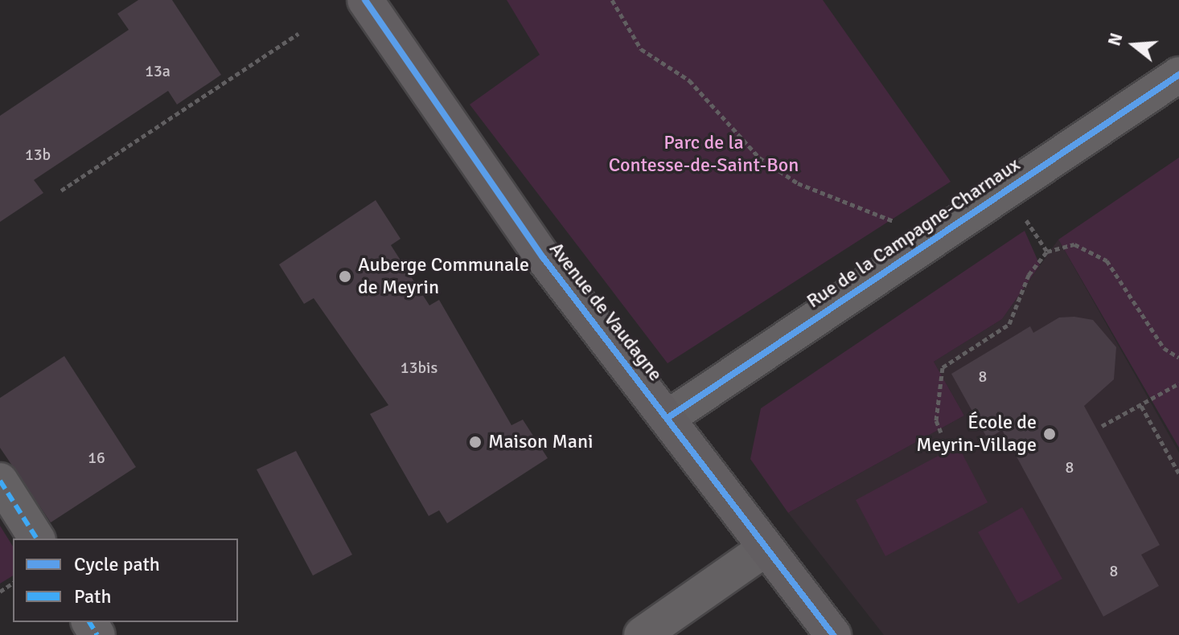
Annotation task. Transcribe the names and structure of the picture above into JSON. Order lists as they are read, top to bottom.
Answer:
{
  "streets": {
    "street": ["Rue de la Campagne-Charnaux", "Avenue de Vaudagne"]
  },
  "crossings": [
    ["Rue de la Campagne-Charnaux", "Avenue de Vaudagne"]
  ],
  "parks": ["Parc de la Contesse-de-Saint-Bon"],
  "places": ["Auberge Communale de Meyrin", "École de Meyrin-Village", "Maison Mani"],
  "house_numbers": [
    "13a",
    "13b",
    "13bis",
    "8",
    "16",
    "8",
    "8"
  ],
  "legend": ["Cycle path", "Path"],
  "north": "left"
}
